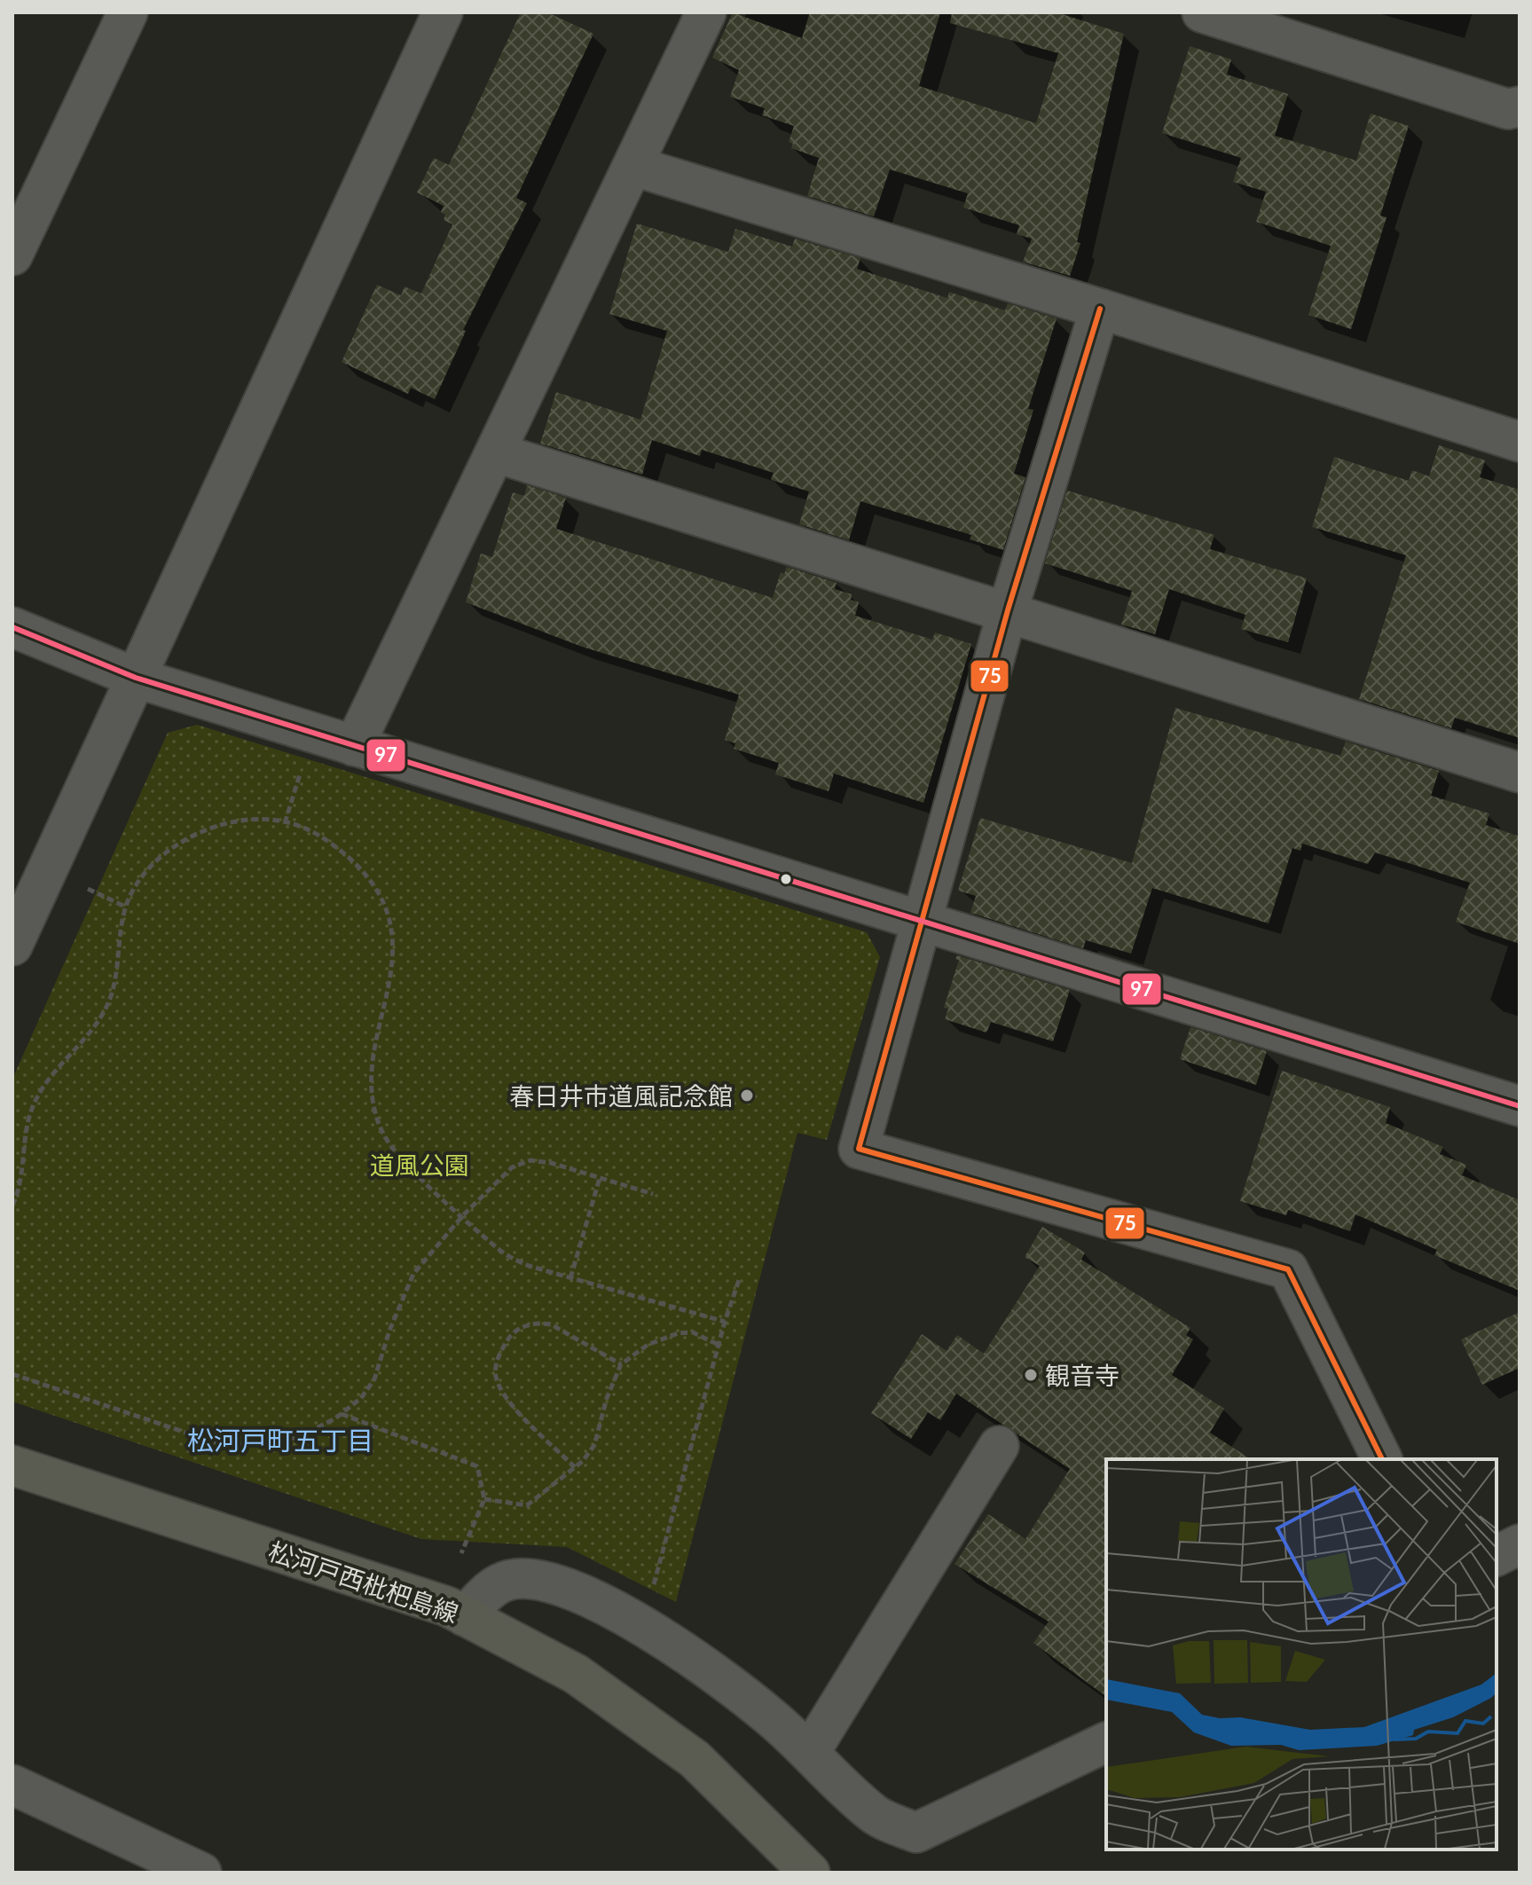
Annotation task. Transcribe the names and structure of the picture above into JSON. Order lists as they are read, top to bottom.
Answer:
{
  "streets": {
    "main road": ["松河戸西枇杷島線"]
  },
  "districts": ["松河戸町五丁目"],
  "parks": ["道風公園"],
  "places": ["春日井市道風記念館", "観音寺"],
  "lines": ["transit line 75", "transit line 97"]
}
